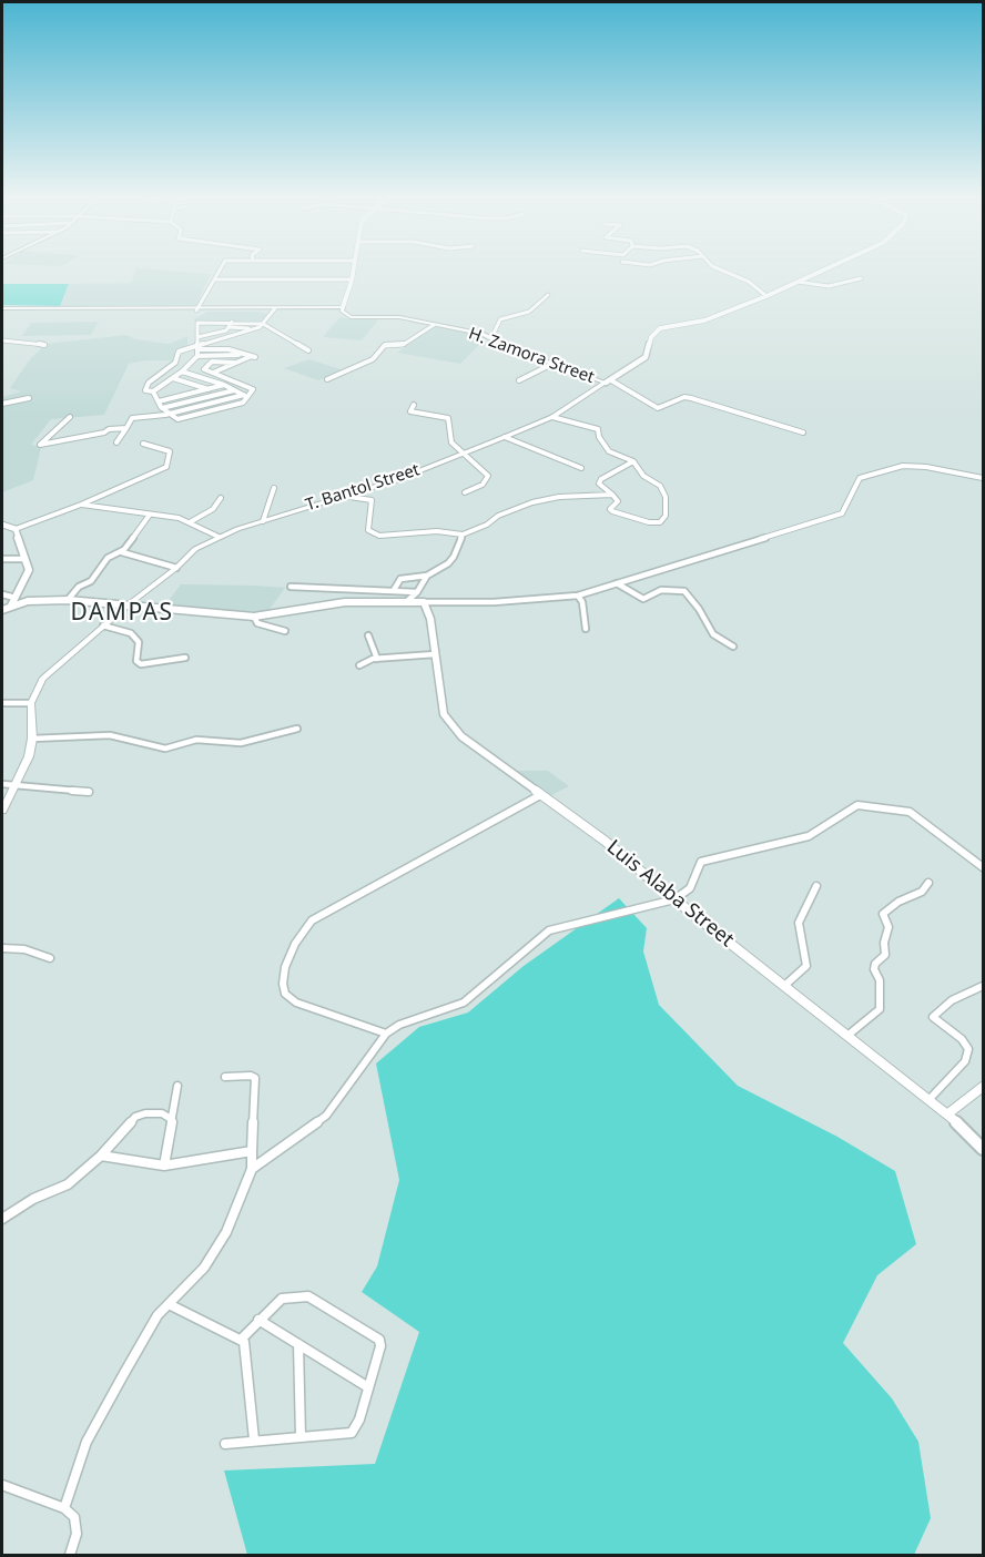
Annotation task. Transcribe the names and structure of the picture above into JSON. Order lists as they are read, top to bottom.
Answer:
{
  "streets": {
    "main road": ["H. Zamora Street", "T. Bantol Street"],
    "street": ["Luis Alaba Street"]
  },
  "crossings": [
    ["H. Zamora Street", "T. Bantol Street"]
  ],
  "districts": ["DAMPAS"]
}
